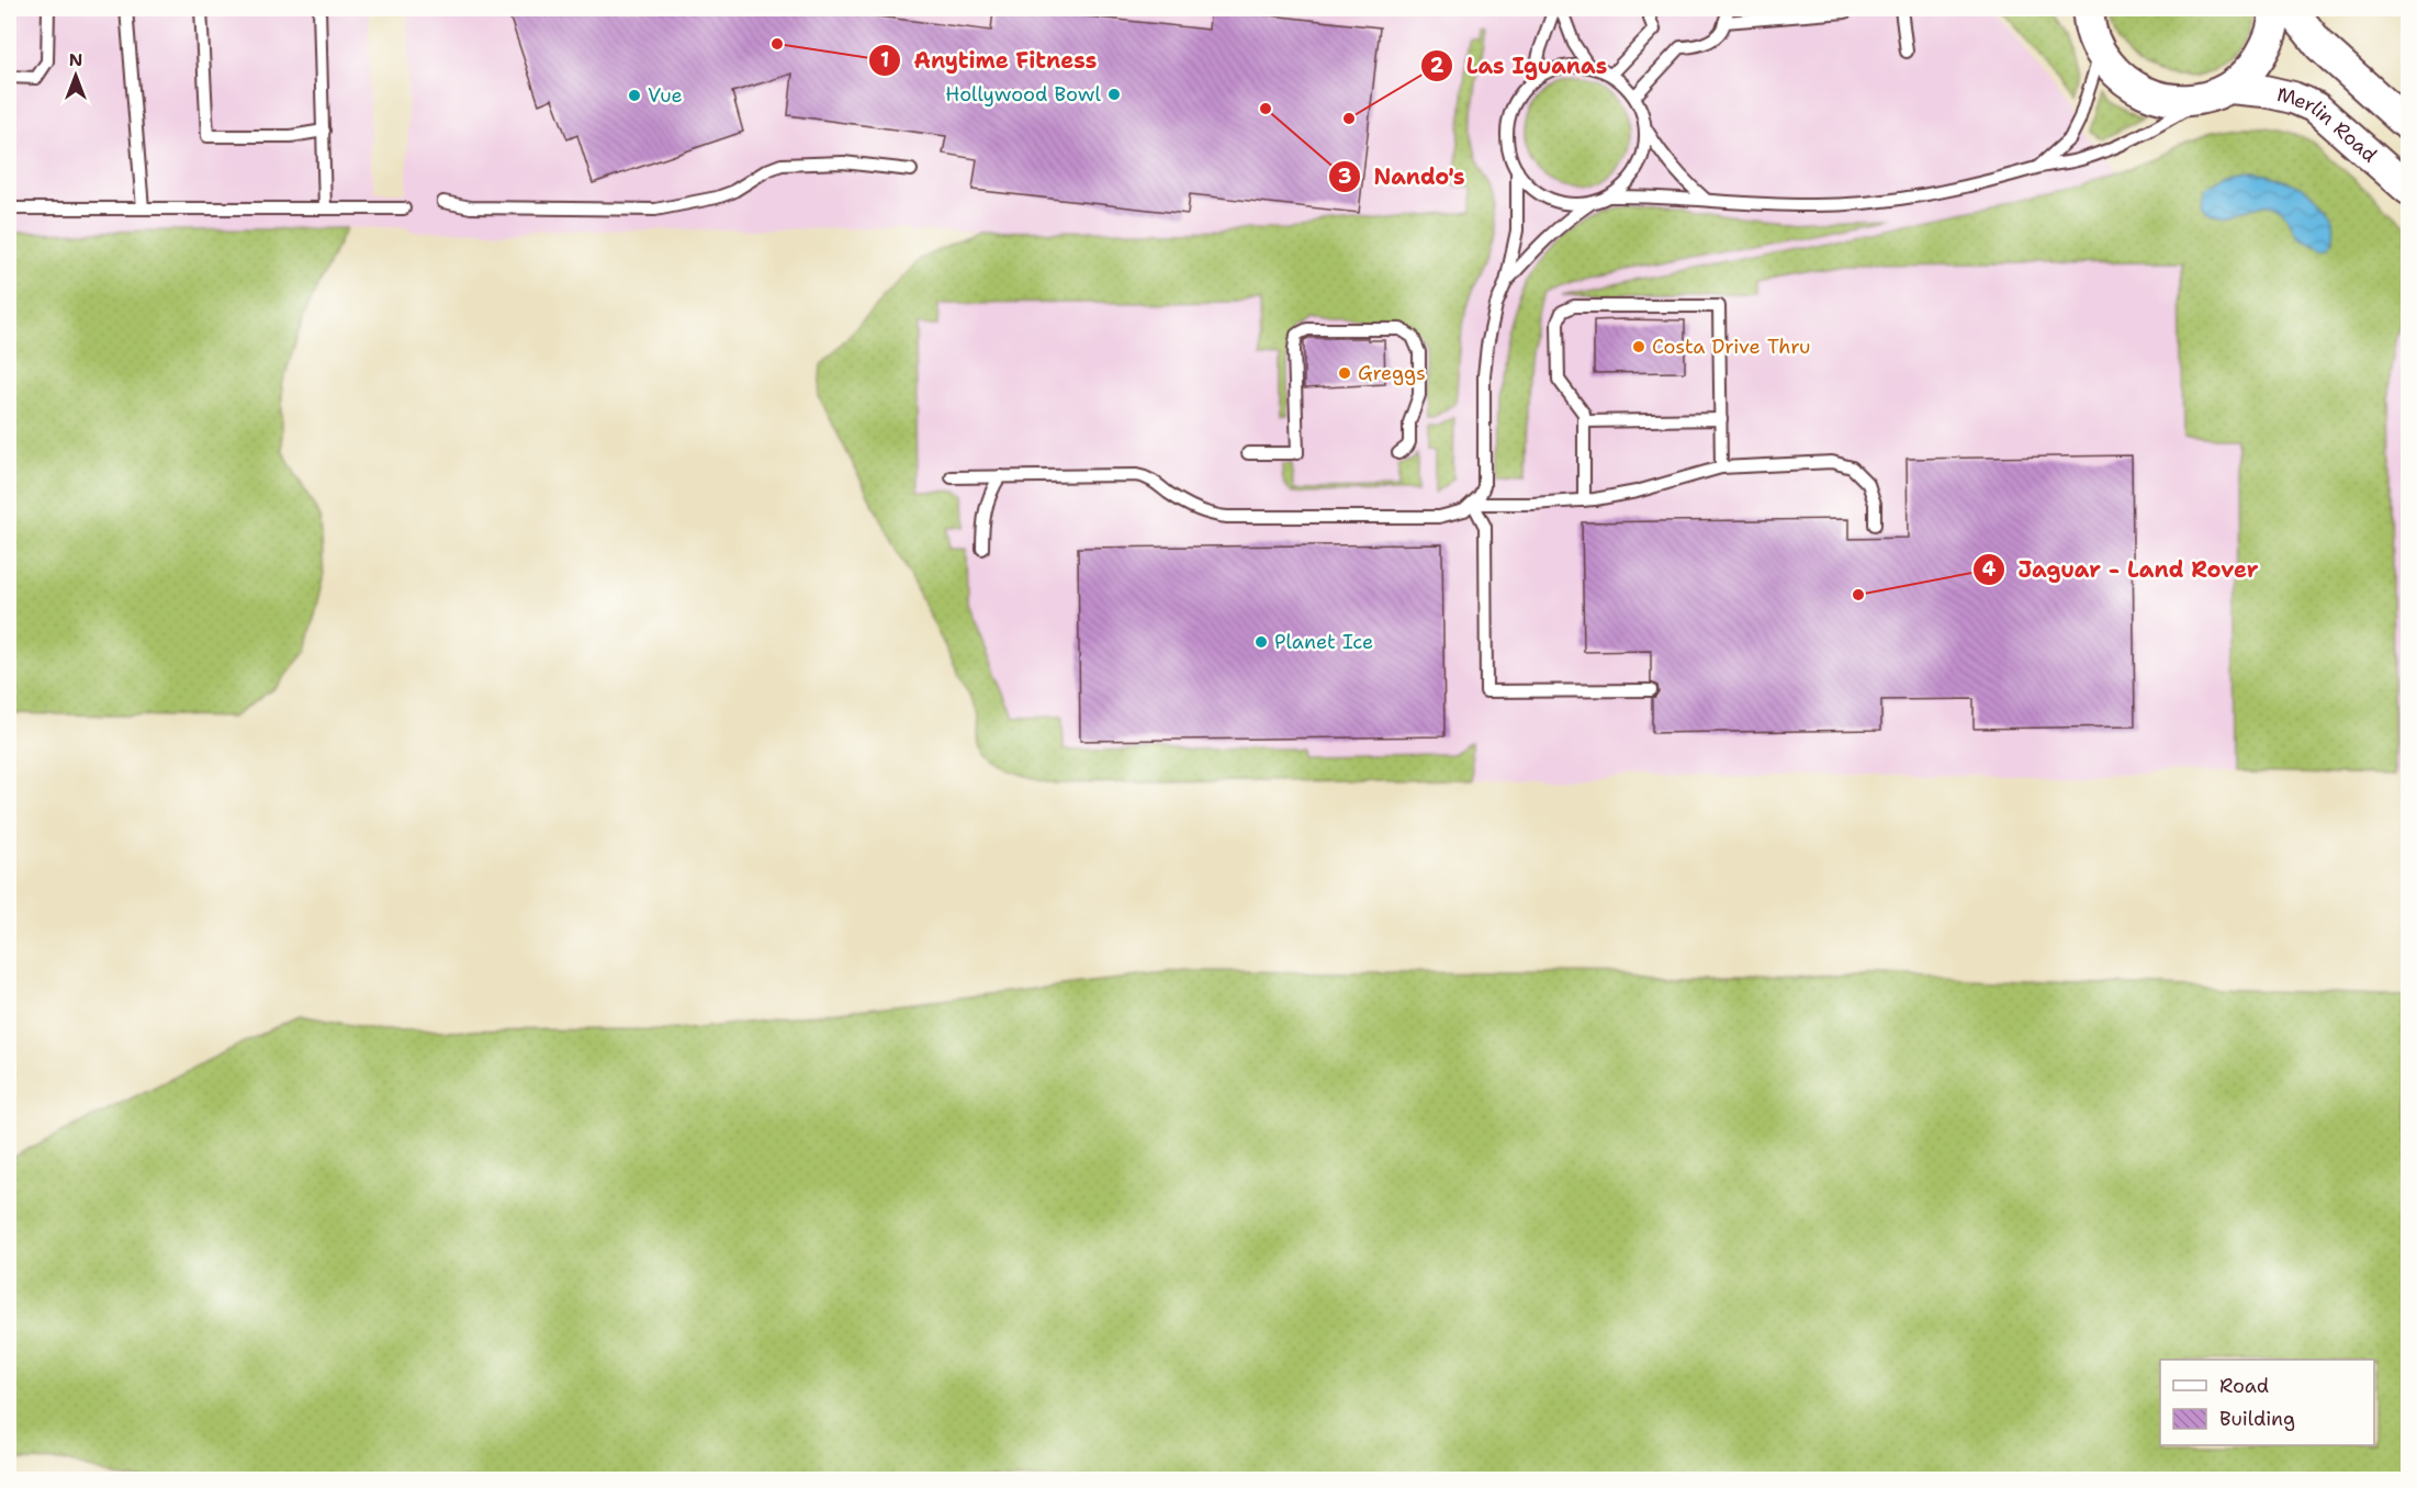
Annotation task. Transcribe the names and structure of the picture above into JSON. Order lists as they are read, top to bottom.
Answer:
{
  "streets": {
    "street": ["Merlin Road"]
  },
  "places": [
    "Anytime Fitness",
    "Hollywood Bowl",
    "Vue",
    "Nando's",
    "Las Iguanas",
    "Costa Drive Thru",
    "Greggs",
    "Jaguar - Land Rover",
    "Planet Ice"
  ],
  "legend": ["Road", "Building"],
  "north": "top"
}
